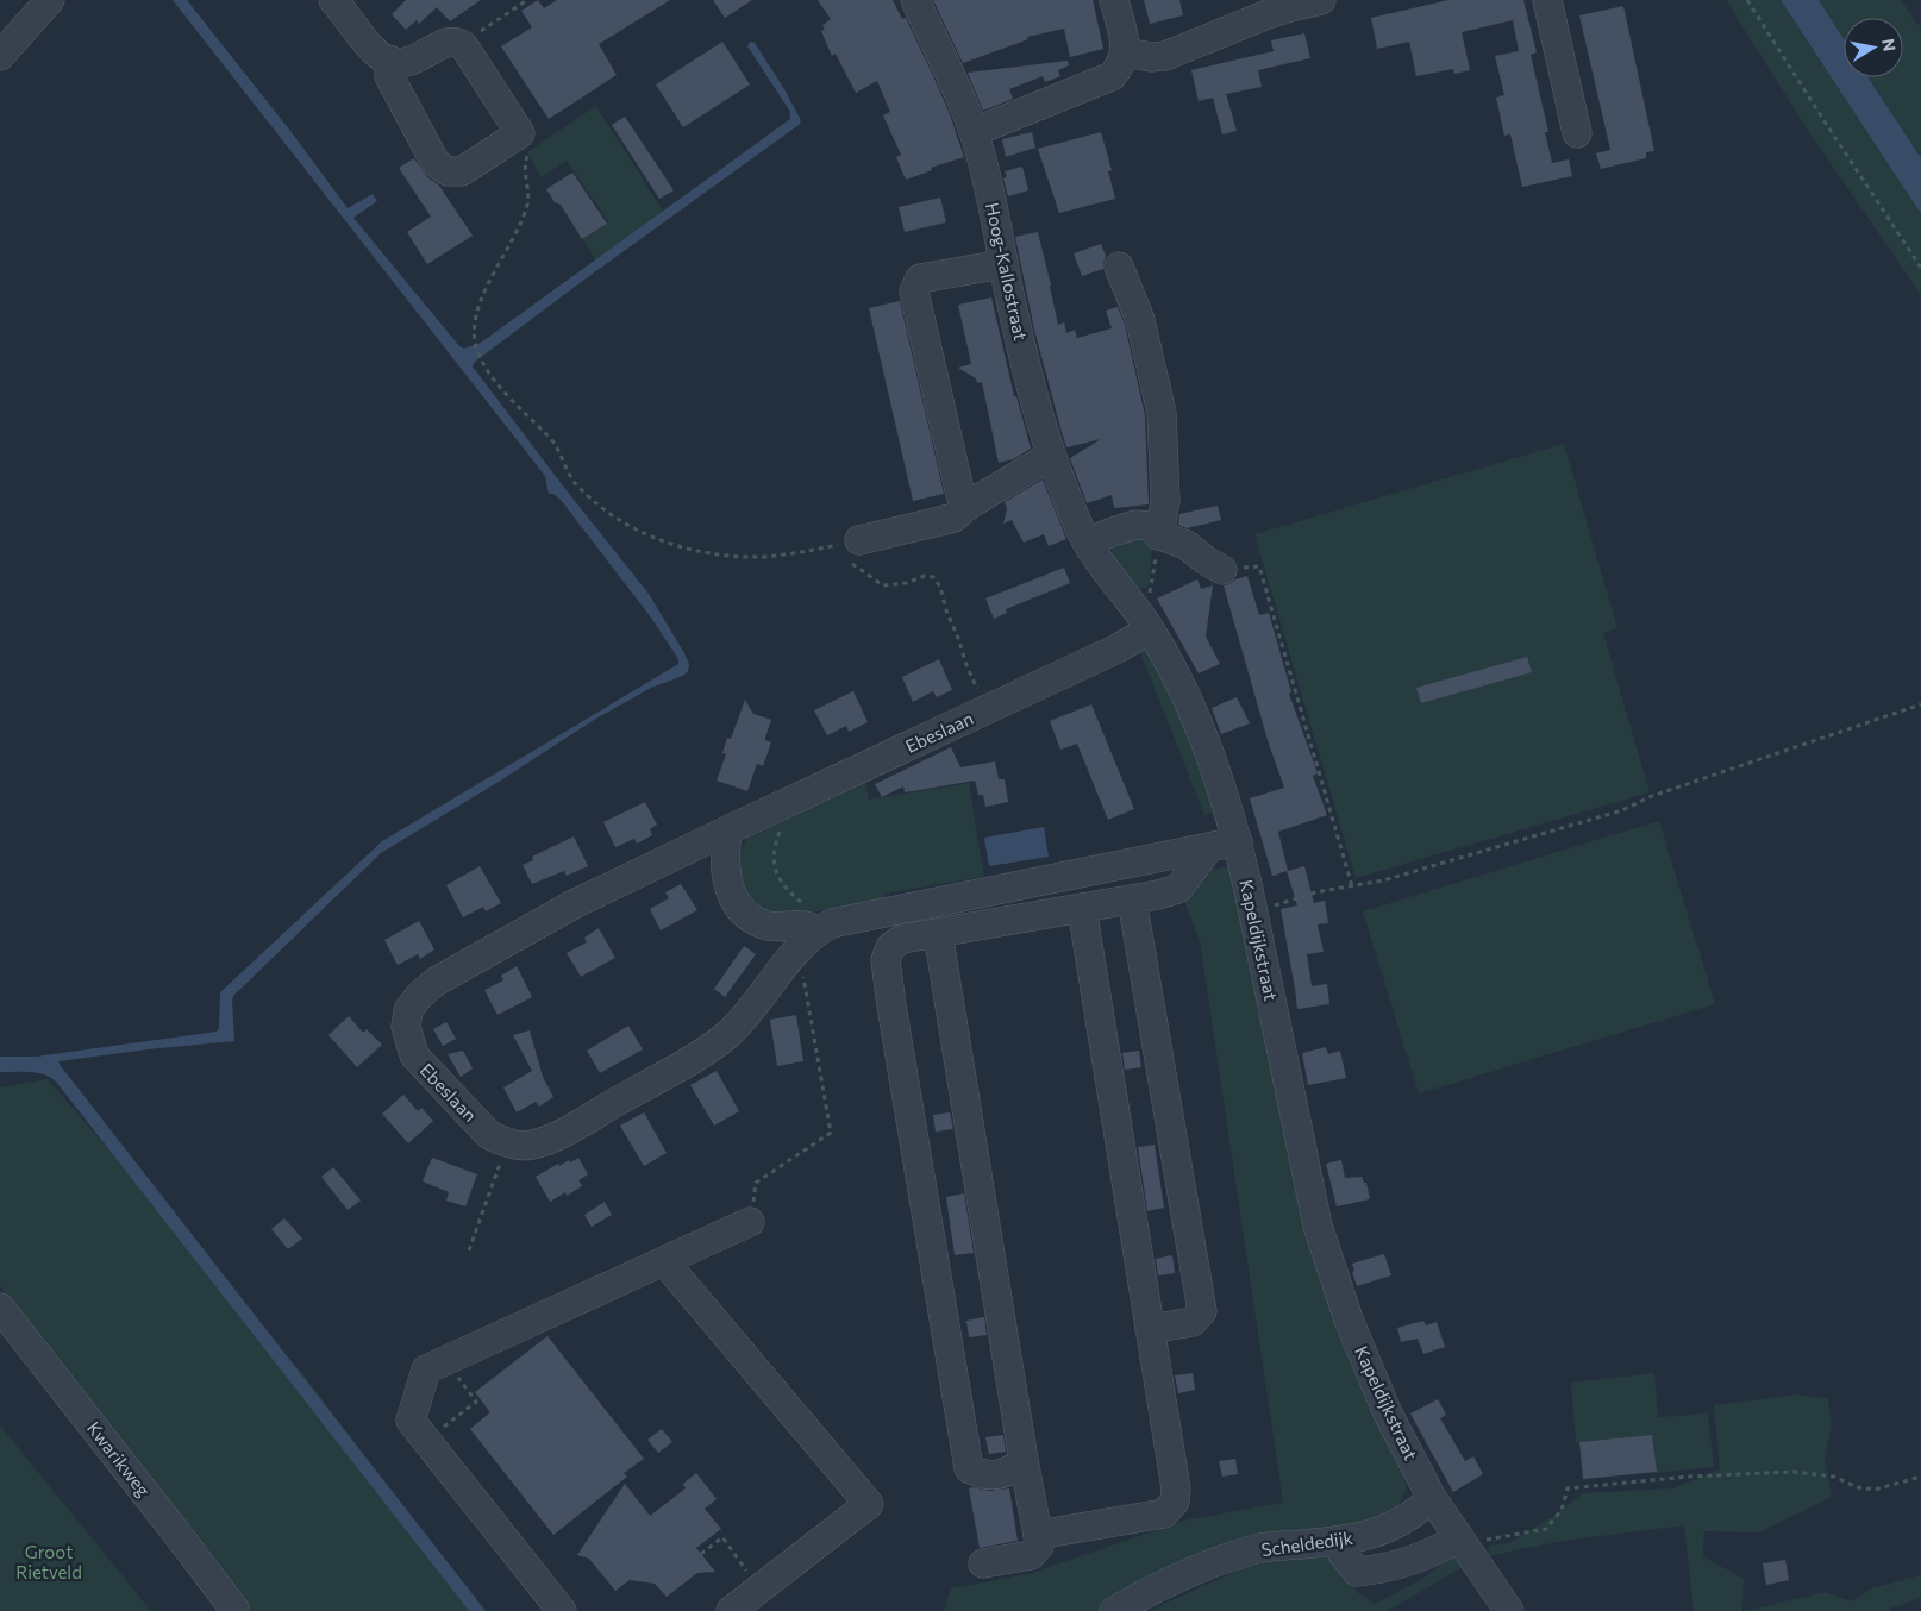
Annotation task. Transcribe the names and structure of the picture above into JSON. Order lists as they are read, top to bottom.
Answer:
{
  "streets": {
    "street": [
      "Hoog-Kallostraat",
      "Ebeslaan",
      "Kapeldijkstraat",
      "Kwarikweg",
      "Scheldedijk"
    ]
  },
  "crossings": [
    ["Hoog-Kallostraat", "Kapeldijkstraat"],
    ["Ebeslaan", "Kapeldijkstraat"],
    ["Kapeldijkstraat", "Scheldedijk"]
  ],
  "parks": ["Groot Rietveld"],
  "north": "right"
}
